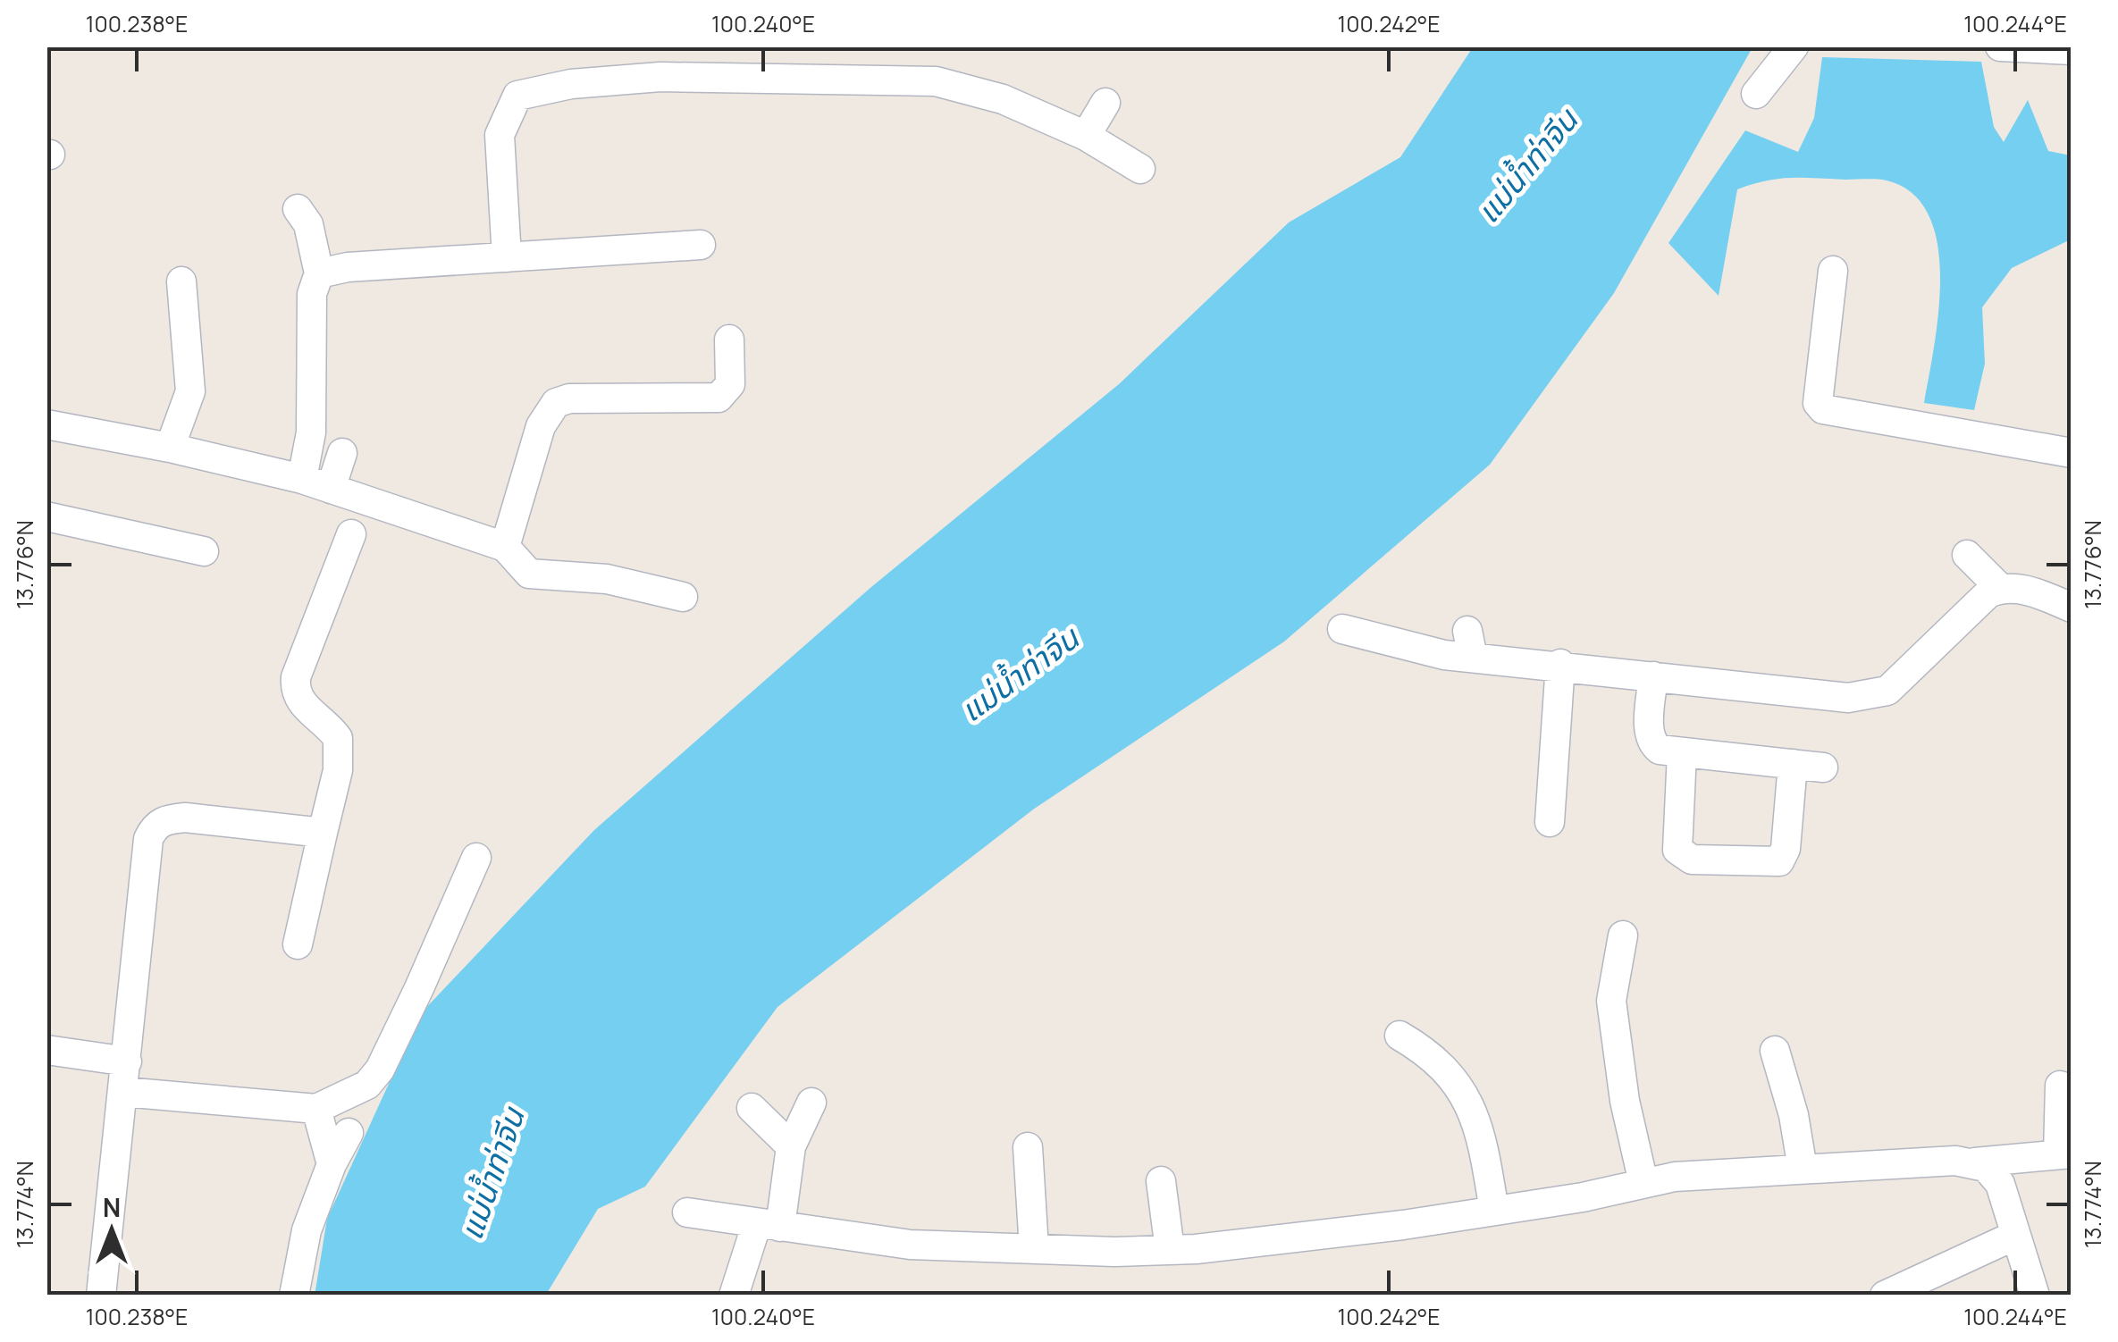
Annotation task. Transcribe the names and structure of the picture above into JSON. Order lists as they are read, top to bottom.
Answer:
{
  "water": ["แม่น้ำท่าจีน"],
  "north": "top",
  "coordinates": [
    "100.238°E",
    "100.240°E",
    "100.242°E",
    "100.244°E",
    "13.776°N",
    "13.774°N"
  ]
}
